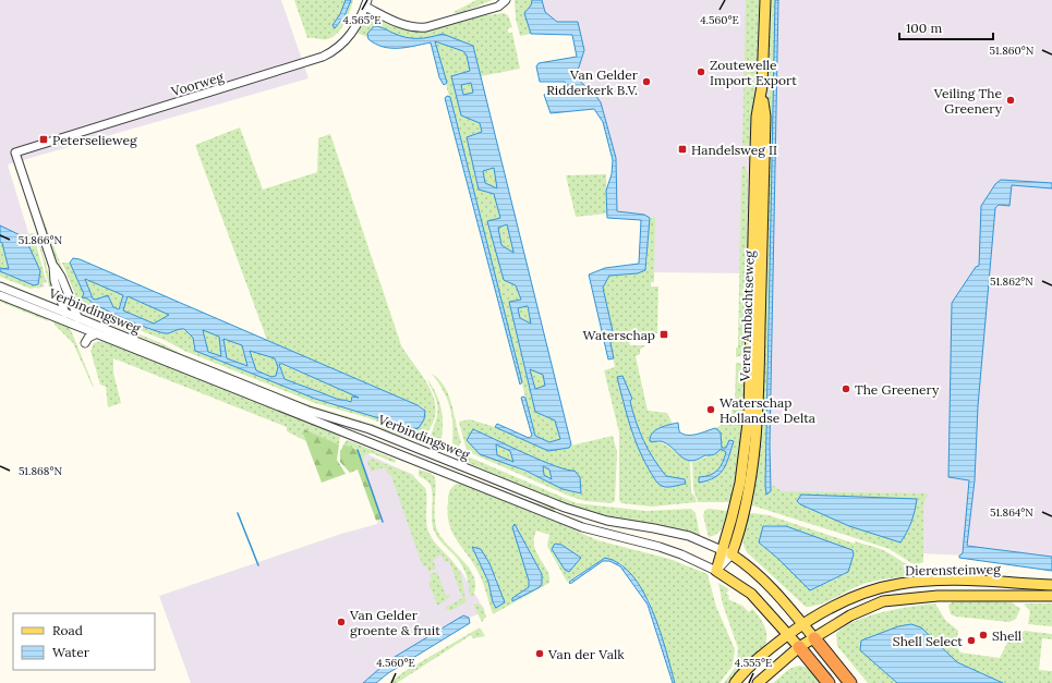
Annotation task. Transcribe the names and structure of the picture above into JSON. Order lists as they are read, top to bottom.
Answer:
{
  "streets": {
    "main road": ["Verbindingsweg", "Veren Ambachtseweg", "Dierensteinweg"],
    "street": ["Voorweg"]
  },
  "crossings": [
    ["Verbindingsweg", "Veren Ambachtseweg"],
    ["Verbindingsweg", "Dierensteinweg"]
  ],
  "places": {
    "other": [
      "Zoutewelle Import Export",
      "Van Gelder Ridderkerk B.V.",
      "Veiling The Greenery",
      "The Greenery",
      "Waterschap Hollandse Delta",
      "Van Gelder groente & fruit",
      "Shell",
      "Shell Select",
      "Van der Valk"
    ],
    "transit": ["Peterselieweg", "Handelsweg II", "Waterschap"]
  },
  "legend": ["Road", "Water"],
  "scale_bar": "100 m",
  "coordinates": [
    "4.565°E",
    "4.560°E",
    "51.860°N",
    "51.866°N",
    "51.862°N",
    "51.868°N",
    "51.864°N",
    "4.555°E"
  ]
}
